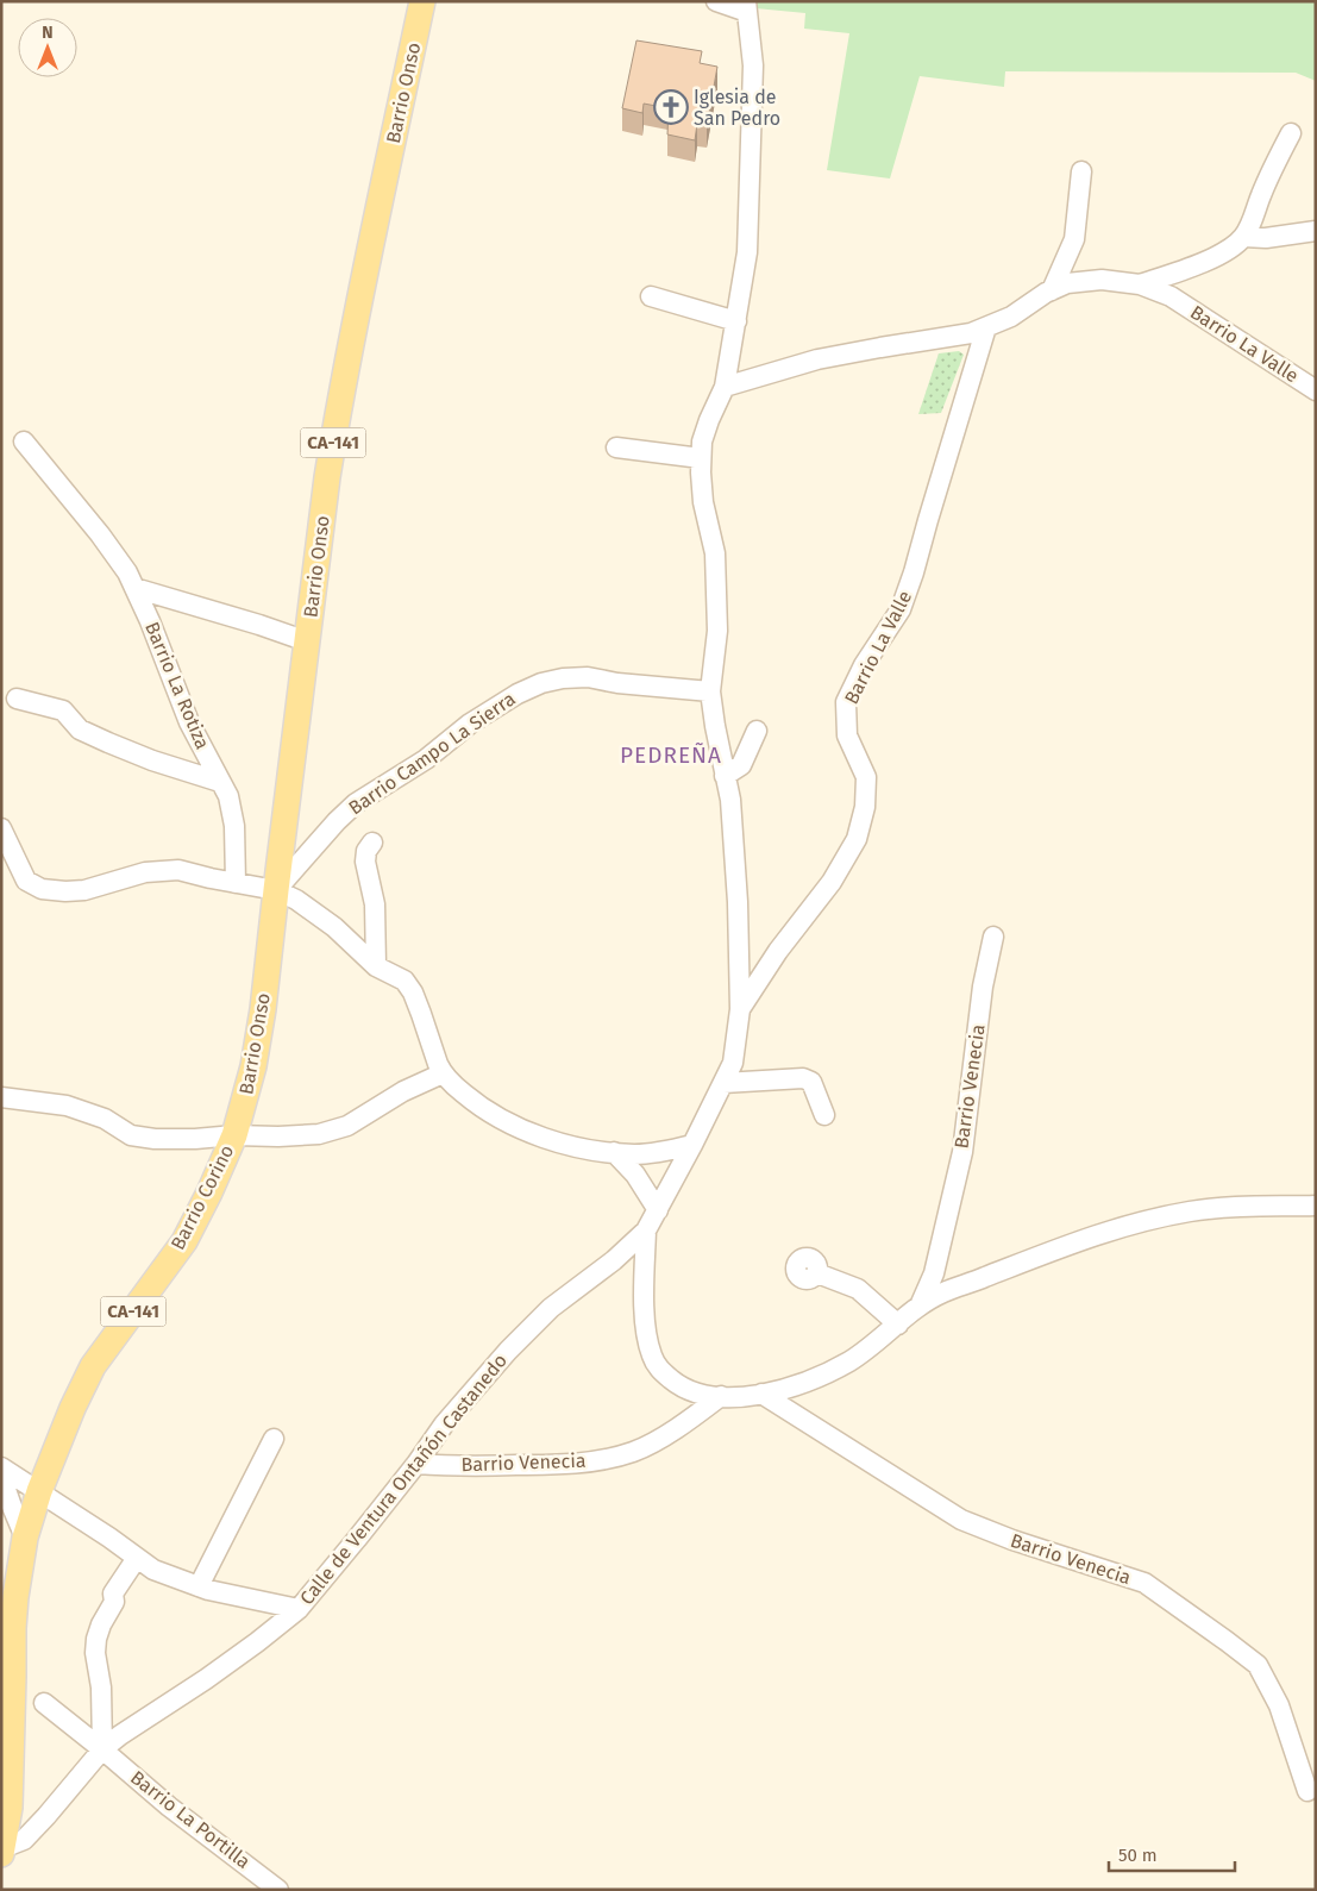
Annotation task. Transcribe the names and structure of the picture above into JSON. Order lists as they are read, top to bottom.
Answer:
{
  "streets": {
    "main road": ["Barrio Onso", "CA-141", "Barrio Corino"],
    "street": [
      "Barrio La Valle",
      "Barrio La Rotiza",
      "Barrio Campo La Sierra",
      "Barrio Venecia",
      "Calle de Ventura Ontañón Castanedo",
      "Barrio La Portilla"
    ]
  },
  "crossings": [
    ["Barrio Onso", "Barrio La Rotiza"],
    ["Barrio Onso", "Barrio Campo La Sierra"],
    ["Barrio Onso", "Barrio Corino"],
    ["Barrio La Valle", "Calle de Ventura Ontañón Castanedo"],
    ["CA-141", "Barrio Corino"],
    ["CA-141", "Calle de Ventura Ontañón Castanedo"],
    ["Barrio Campo La Sierra", "Calle de Ventura Ontañón Castanedo"],
    ["Barrio Venecia", "Calle de Ventura Ontañón Castanedo"],
    ["Calle de Ventura Ontañón Castanedo", "Barrio La Portilla"]
  ],
  "districts": ["PEDREÑA"],
  "places": {
    "church": ["Iglesia de San Pedro"]
  },
  "scale_bar": "50 m",
  "north": "top"
}
